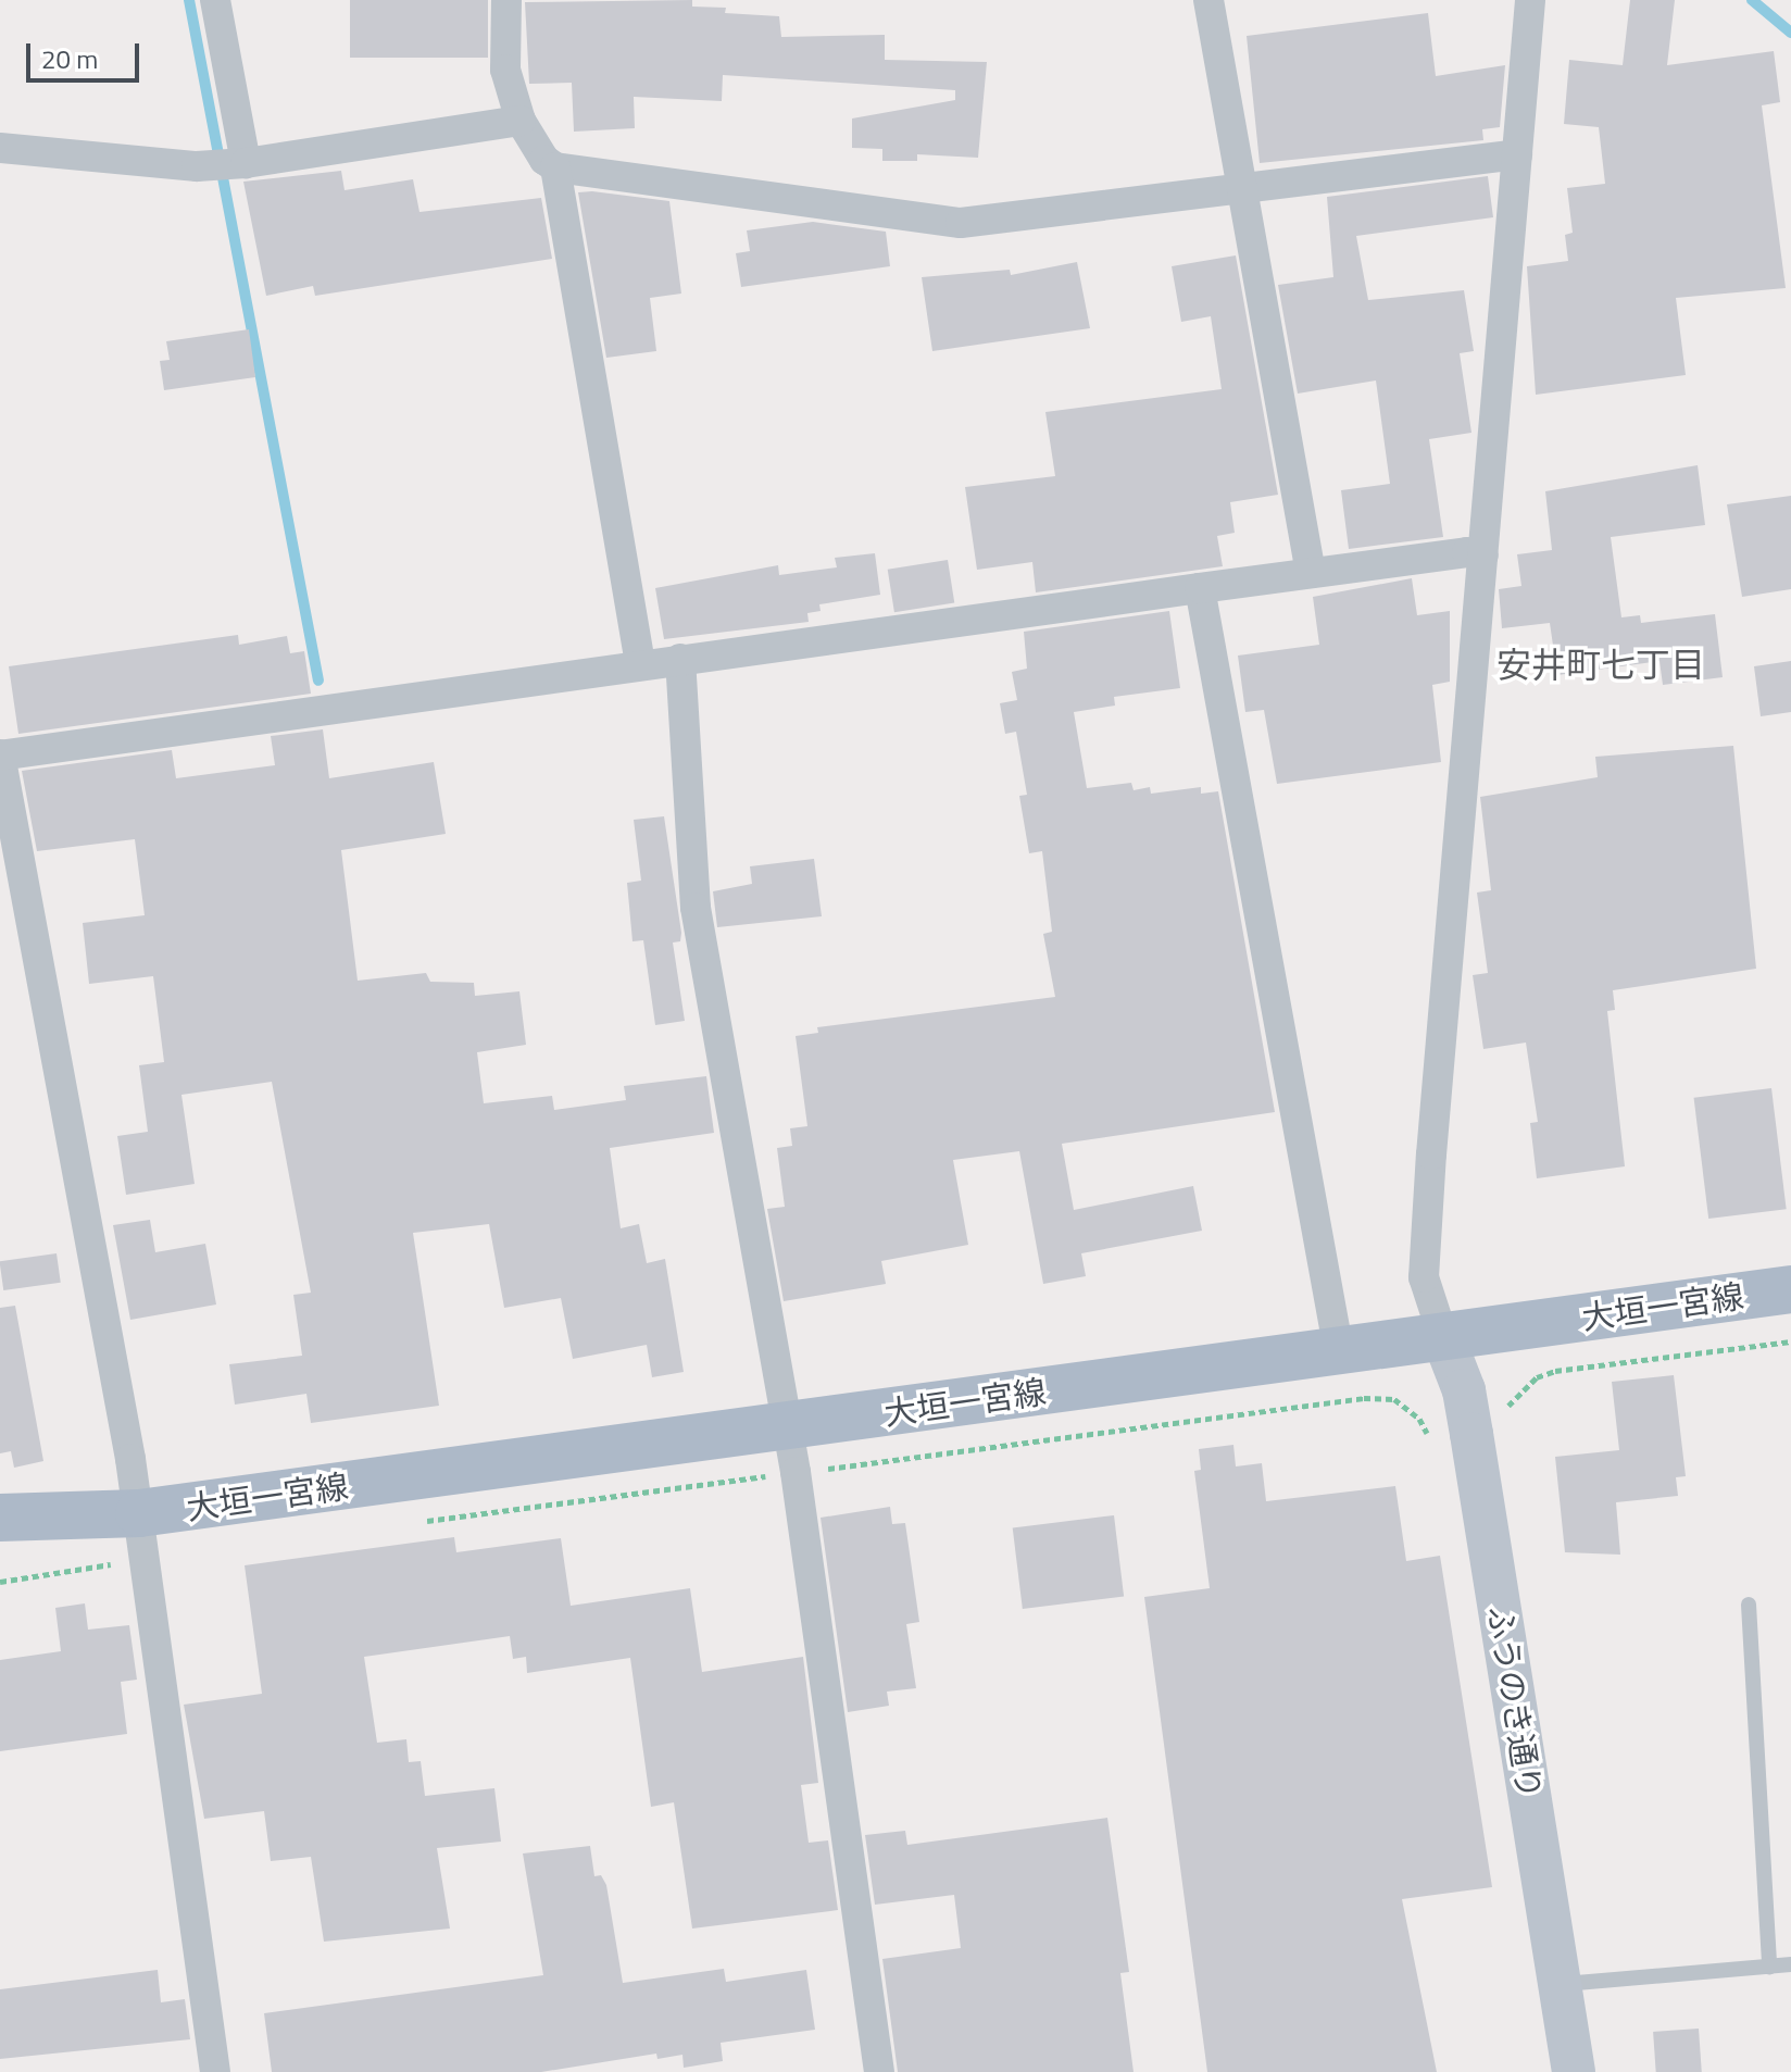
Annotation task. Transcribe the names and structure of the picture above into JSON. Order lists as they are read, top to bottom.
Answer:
{
  "streets": {
    "main road": ["大垣一宮線"],
    "street": ["ふうのき通り"]
  },
  "crossings": [
    ["大垣一宮線", "ふうのき通り"]
  ],
  "districts": ["安井町七丁目"],
  "scale_bar": "20 m"
}
